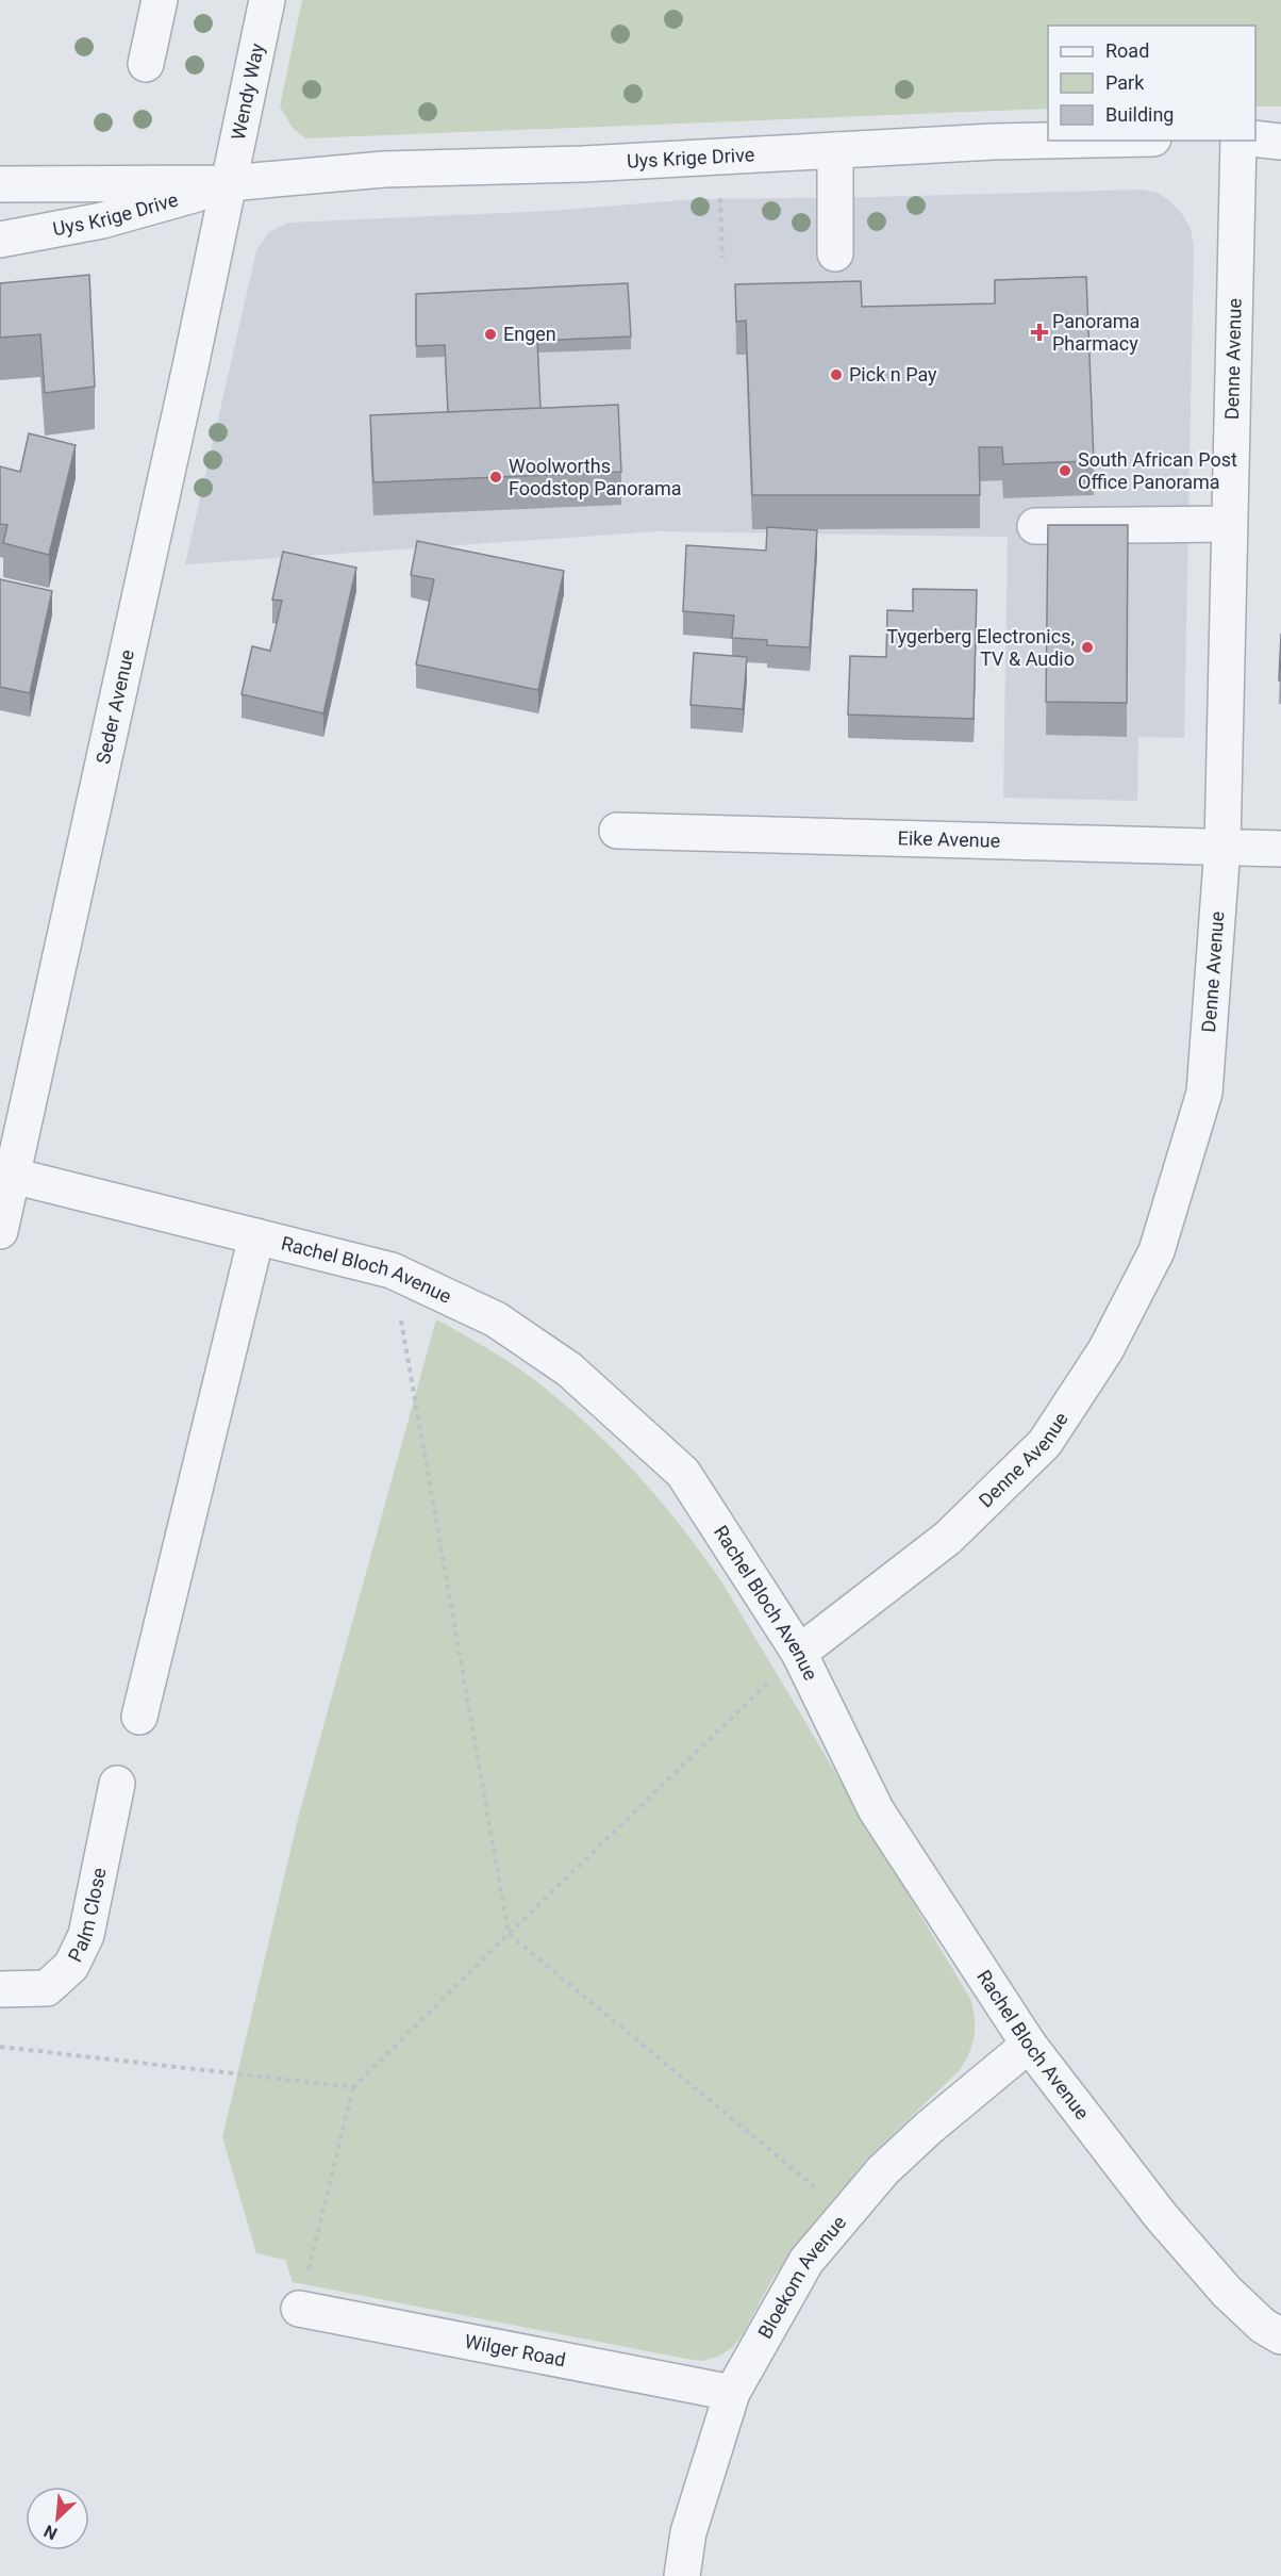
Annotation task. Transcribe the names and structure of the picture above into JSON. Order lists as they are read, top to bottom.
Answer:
{
  "streets": {
    "street": [
      "Wendy Way",
      "Uys Krige Drive",
      "Denne Avenue",
      "Seder Avenue",
      "Eike Avenue",
      "Rachel Bloch Avenue",
      "Palm Close",
      "Bloekom Avenue",
      "Wilger Road"
    ]
  },
  "crossings": [
    ["Wendy Way", "Uys Krige Drive"],
    ["Wendy Way", "Seder Avenue"],
    ["Uys Krige Drive", "Seder Avenue"],
    ["Denne Avenue", "Eike Avenue"],
    ["Denne Avenue", "Rachel Bloch Avenue"],
    ["Seder Avenue", "Rachel Bloch Avenue"],
    ["Rachel Bloch Avenue", "Bloekom Avenue"],
    ["Bloekom Avenue", "Wilger Road"]
  ],
  "places": {
    "health": ["Panorama Pharmacy"],
    "other": [
      "Engen",
      "Pick n Pay",
      "South African Post Office Panorama",
      "Woolworths Foodstop Panorama",
      "Tygerberg Electronics, TV & Audio"
    ]
  },
  "legend": ["Road", "Park", "Building"],
  "north": "bottom left"
}
